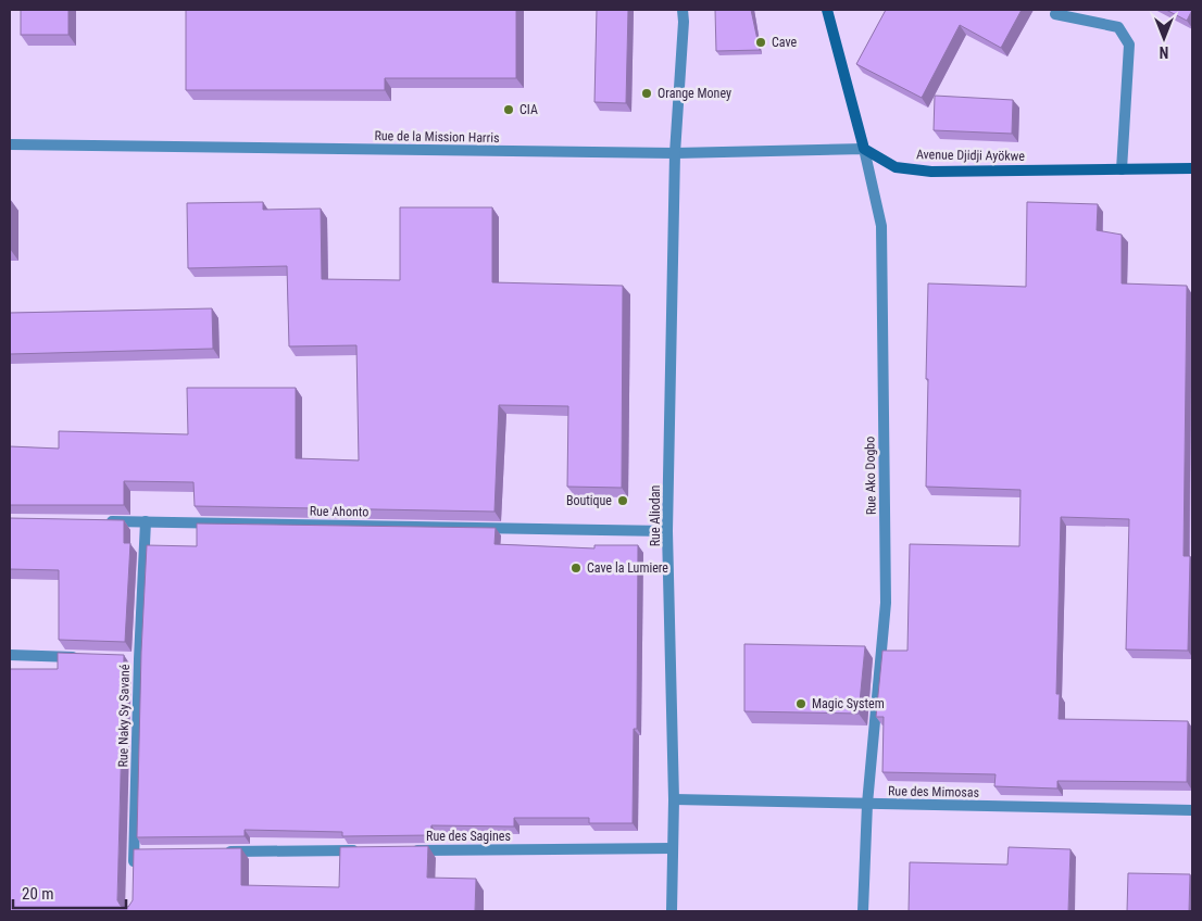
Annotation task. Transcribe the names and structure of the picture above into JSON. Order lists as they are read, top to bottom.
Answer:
{
  "streets": {
    "street": [
      "Rue de la Mission Harris",
      "Avenue Djidji Ayökwe",
      "Rue Ako Dogbo",
      "Rue Ahonto",
      "Rue Aliodan",
      "Rue Naky Sy Savané",
      "Rue des Mimosas",
      "Rue des Sagines"
    ]
  },
  "crossings": [
    ["Rue de la Mission Harris", "Avenue Djidji Ayökwe"],
    ["Rue de la Mission Harris", "Rue Ako Dogbo"],
    ["Rue de la Mission Harris", "Rue Aliodan"],
    ["Avenue Djidji Ayökwe", "Rue Ako Dogbo"],
    ["Rue Ako Dogbo", "Rue des Mimosas"],
    ["Rue Ahonto", "Rue Aliodan"],
    ["Rue Ahonto", "Rue Naky Sy Savané"],
    ["Rue Aliodan", "Rue des Mimosas"],
    ["Rue Aliodan", "Rue des Sagines"]
  ],
  "places": [
    "Cave",
    "Orange Money",
    "CIA",
    "Boutique",
    "Cave la Lumiere",
    "Magic System"
  ],
  "scale_bar": "20 m",
  "north": "bottom"
}
